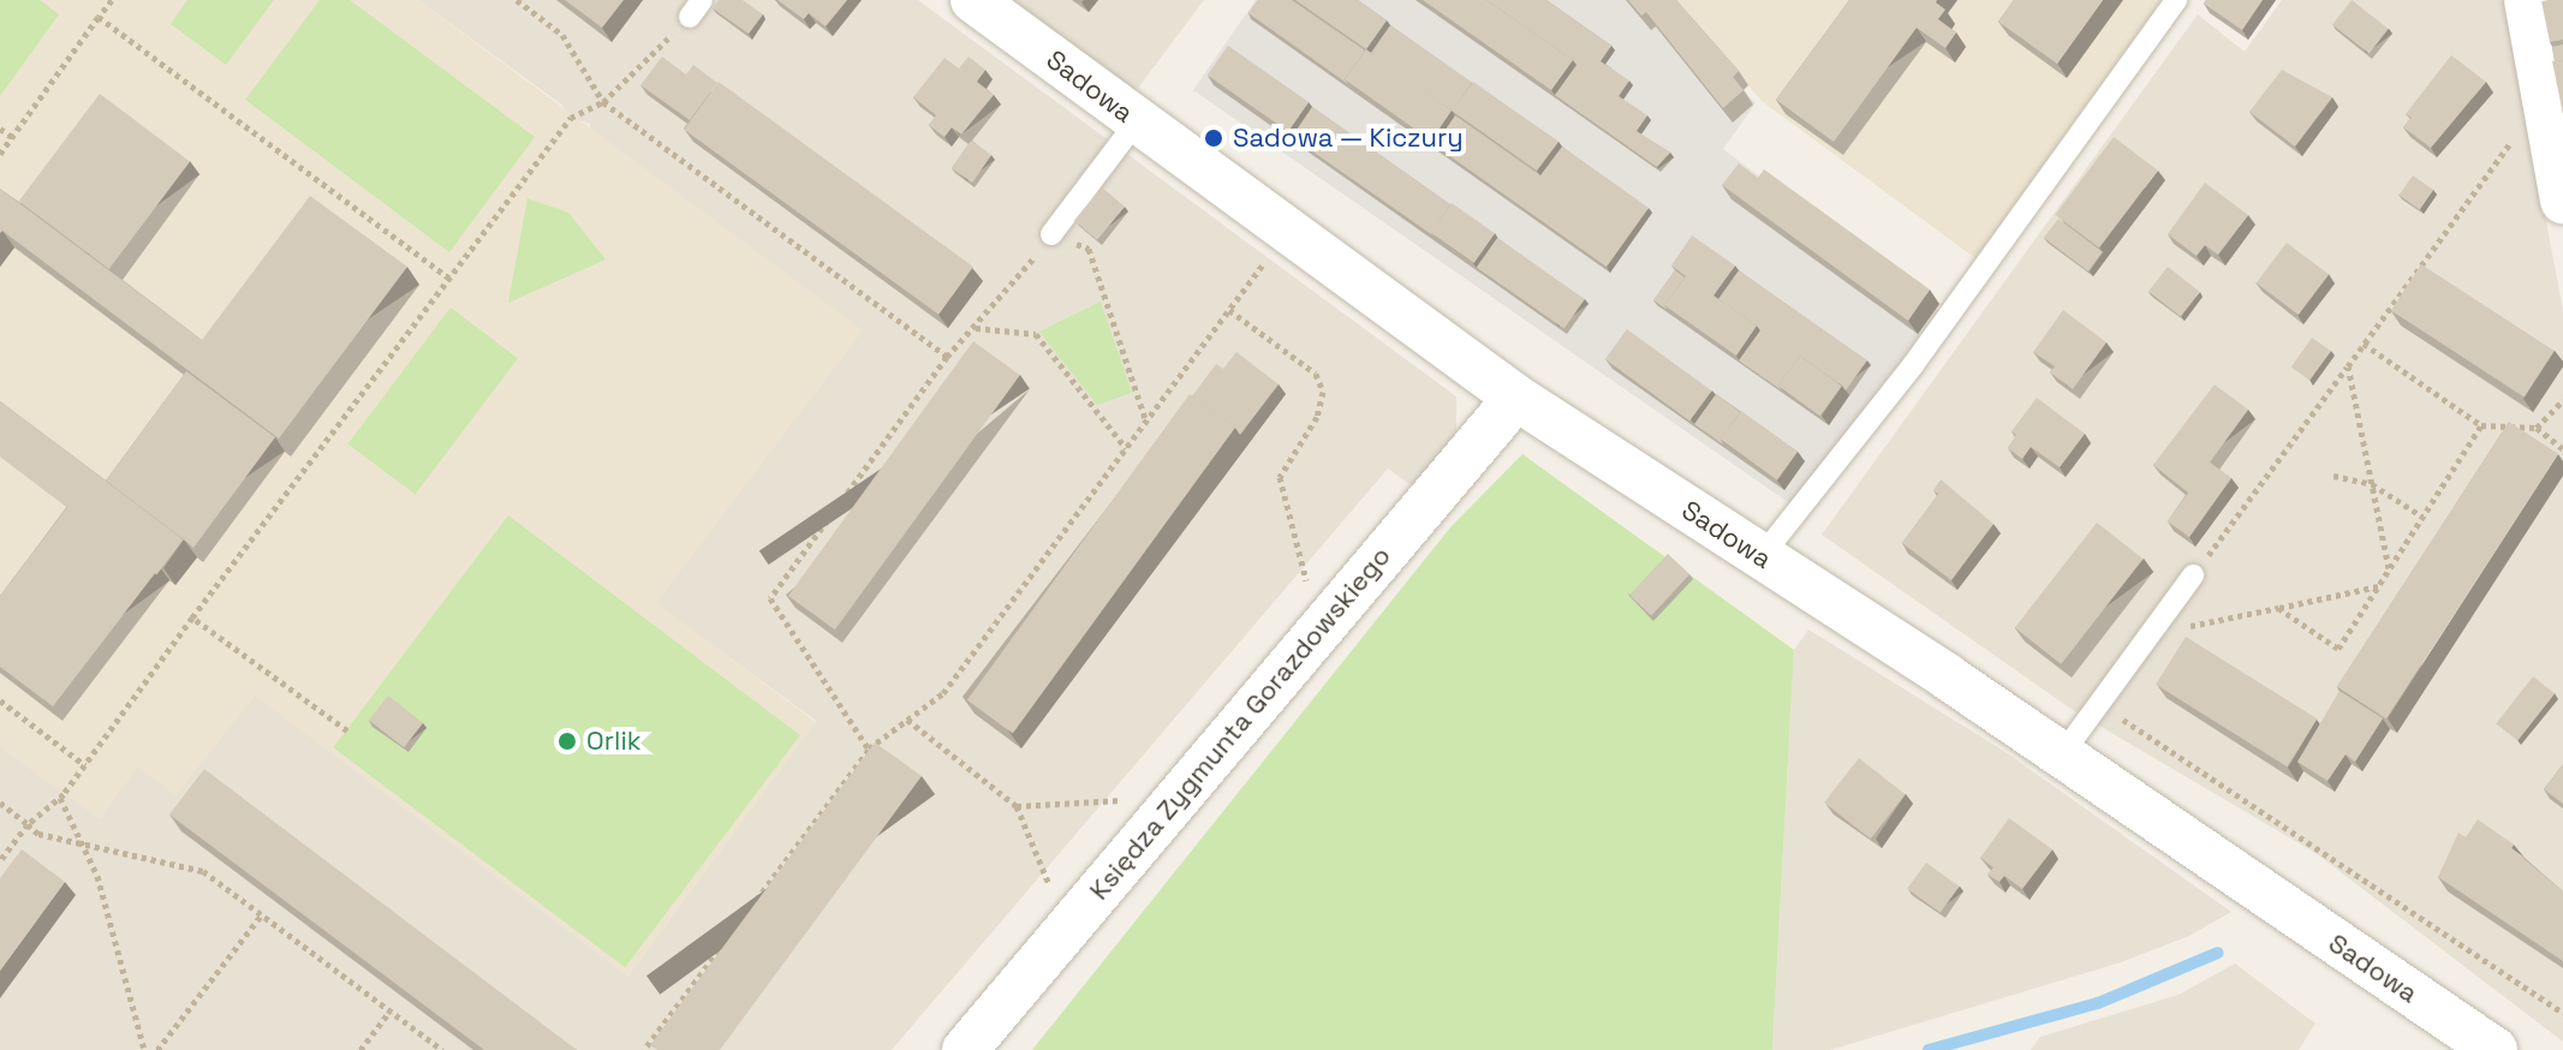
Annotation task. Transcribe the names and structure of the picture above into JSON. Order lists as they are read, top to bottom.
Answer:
{
  "streets": {
    "street": ["Sadowa", "Księdza Zygmunta Gorazdowskiego"]
  },
  "crossings": [
    ["Sadowa", "Księdza Zygmunta Gorazdowskiego"]
  ],
  "places": ["Sadowa — Kiczury", "Orlik"]
}
